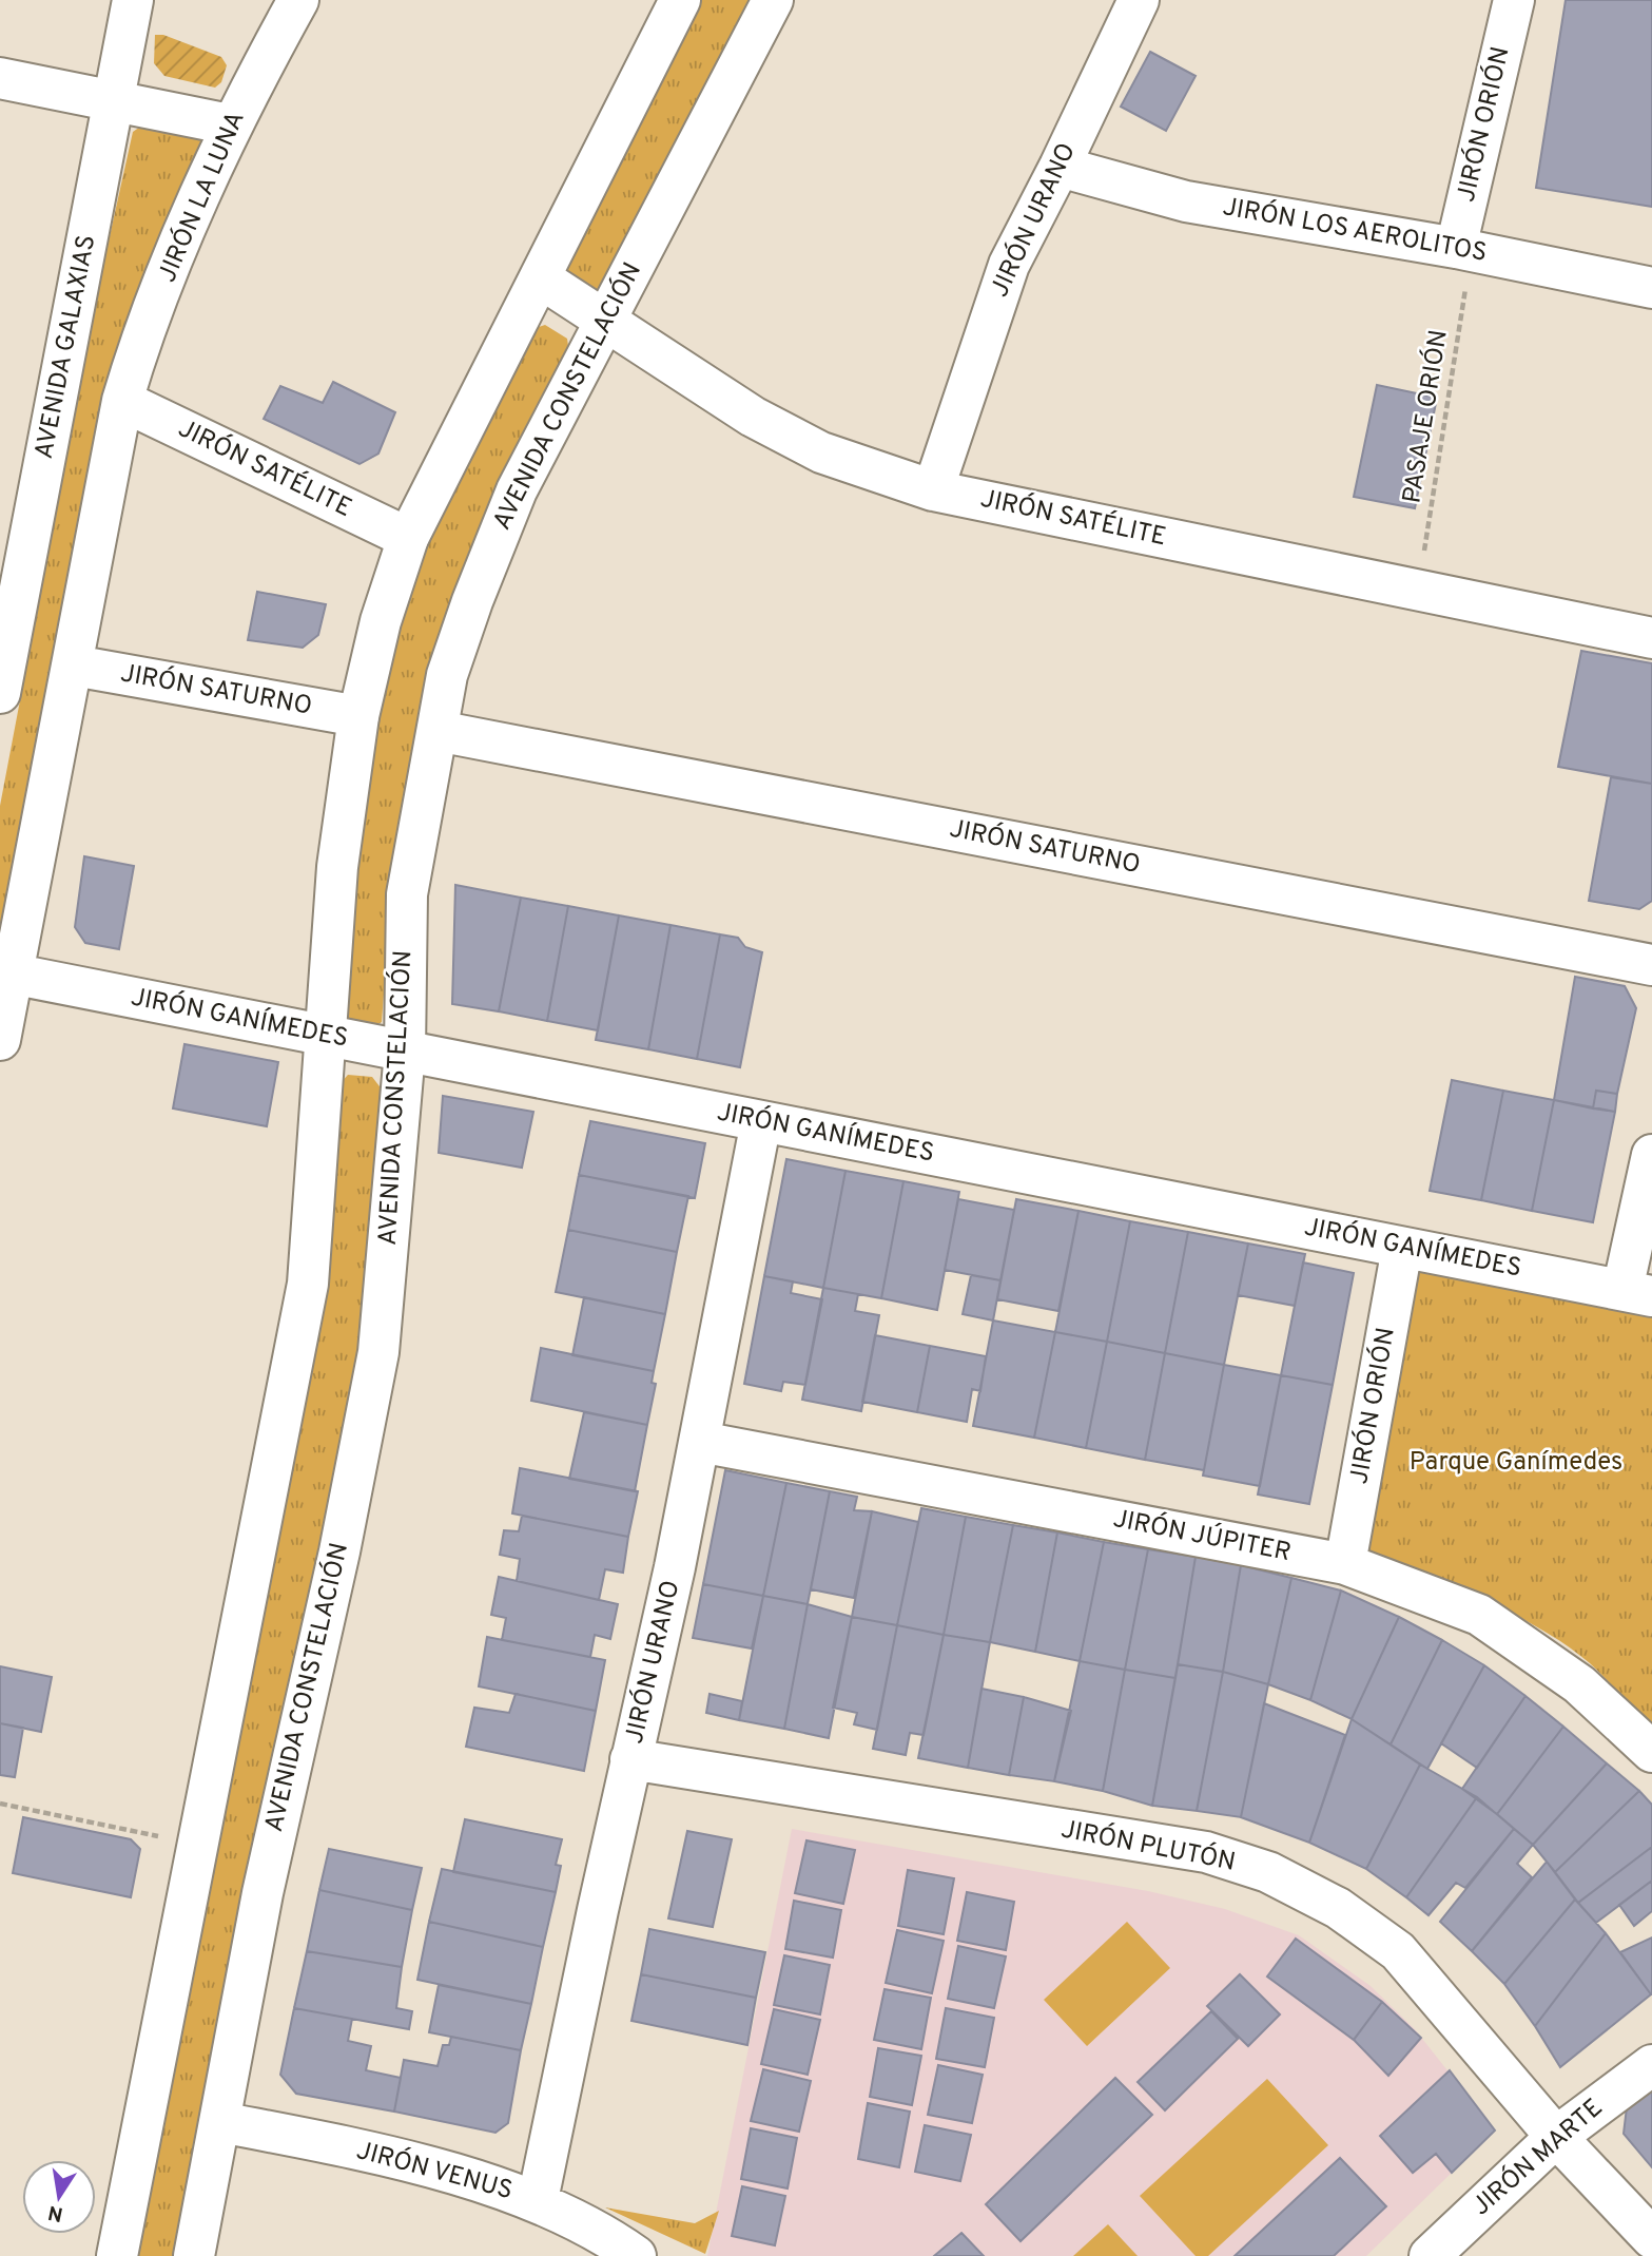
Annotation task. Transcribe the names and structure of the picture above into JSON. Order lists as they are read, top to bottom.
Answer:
{
  "streets": {
    "street": [
      "JIRÓN ORIÓN",
      "JIRÓN LA LUNA",
      "JIRÓN URANO",
      "JIRÓN LOS AEROLITOS",
      "AVENIDA GALAXIAS",
      "AVENIDA CONSTELACIÓN",
      "JIRÓN SATÉLITE",
      "JIRÓN SATURNO",
      "JIRÓN GANÍMEDES",
      "JIRÓN JÚPITER",
      "JIRÓN PLUTÓN",
      "JIRÓN MARTE",
      "JIRÓN VENUS"
    ],
    "path": ["PASAJE ORIÓN"]
  },
  "crossings": [
    ["JIRÓN ORIÓN", "JIRÓN LOS AEROLITOS"],
    ["JIRÓN ORIÓN", "PASAJE ORIÓN"],
    ["JIRÓN ORIÓN", "JIRÓN GANÍMEDES"],
    ["JIRÓN ORIÓN", "JIRÓN JÚPITER"],
    ["JIRÓN LA LUNA", "JIRÓN SATÉLITE"],
    ["JIRÓN URANO", "JIRÓN LOS AEROLITOS"],
    ["JIRÓN URANO", "JIRÓN SATÉLITE"],
    ["JIRÓN URANO", "JIRÓN GANÍMEDES"],
    ["JIRÓN URANO", "JIRÓN JÚPITER"],
    ["JIRÓN URANO", "JIRÓN PLUTÓN"],
    ["JIRÓN URANO", "JIRÓN VENUS"],
    ["JIRÓN LOS AEROLITOS", "PASAJE ORIÓN"],
    ["AVENIDA CONSTELACIÓN", "JIRÓN SATÉLITE"],
    ["AVENIDA CONSTELACIÓN", "JIRÓN SATURNO"],
    ["AVENIDA CONSTELACIÓN", "JIRÓN GANÍMEDES"],
    ["AVENIDA CONSTELACIÓN", "JIRÓN VENUS"],
    ["PASAJE ORIÓN", "JIRÓN SATÉLITE"],
    ["JIRÓN PLUTÓN", "JIRÓN MARTE"]
  ],
  "parks": ["Parque Ganímedes"],
  "north": "bottom"
}
